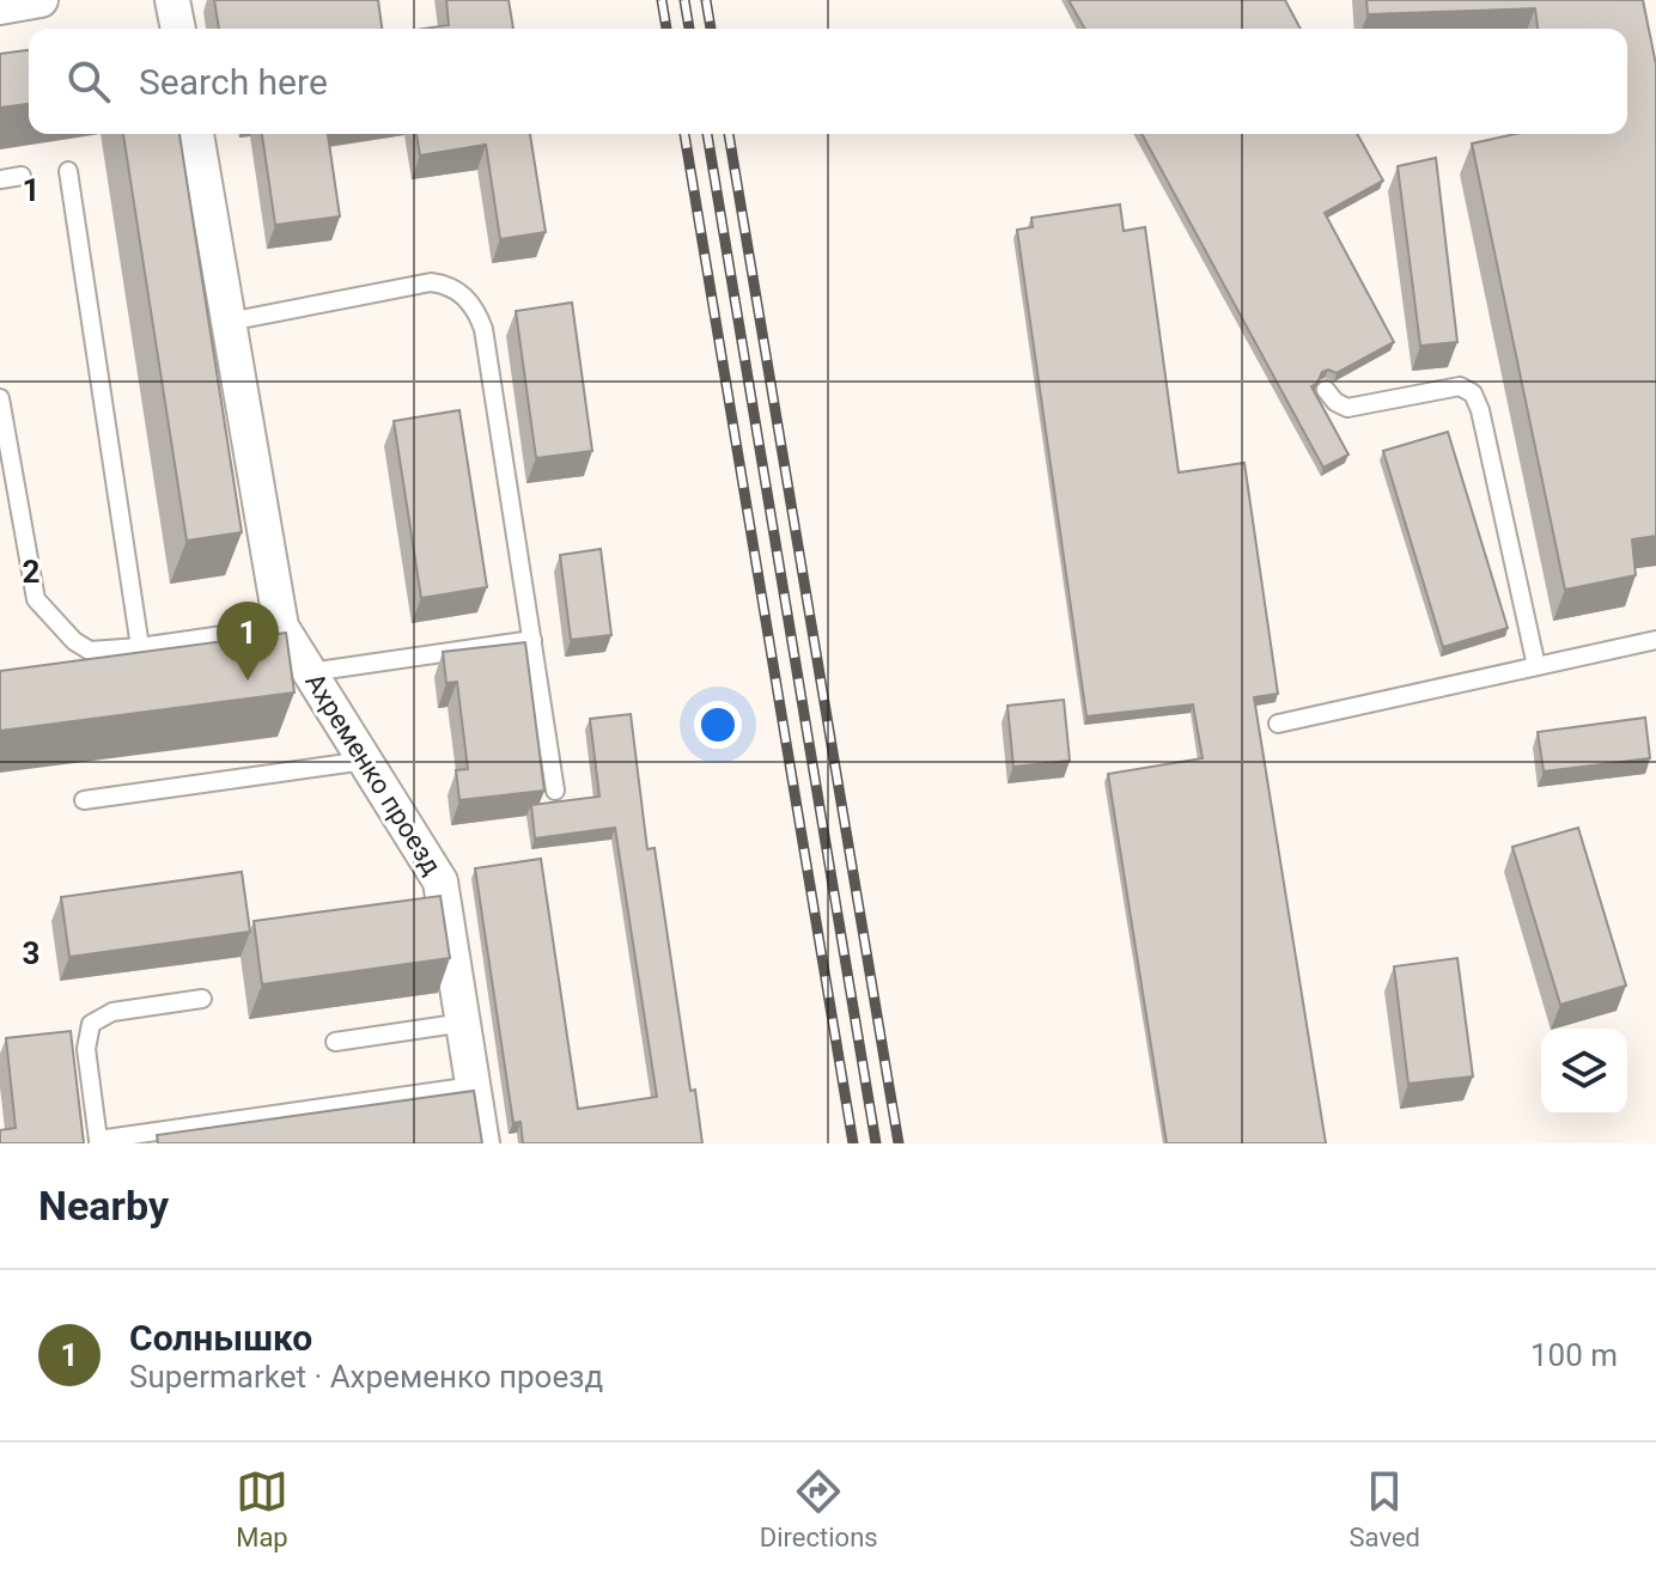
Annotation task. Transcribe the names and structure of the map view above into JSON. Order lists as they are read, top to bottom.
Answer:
{
  "streets": {
    "street": ["Ахременко проезд"]
  },
  "page": {
    "search": "Search here",
    "pins": "1",
    "heading": "Nearby",
    "list": [
      {
        "mark": "1",
        "name": "Солнышко",
        "note": "Supermarket · Ахременко проезд",
        "value": "100 m"
      }
    ],
    "nav": ["Map", "Directions", "Saved"]
  },
  "grid": {
    "rows": ["1", "2", "3"]
  }
}
